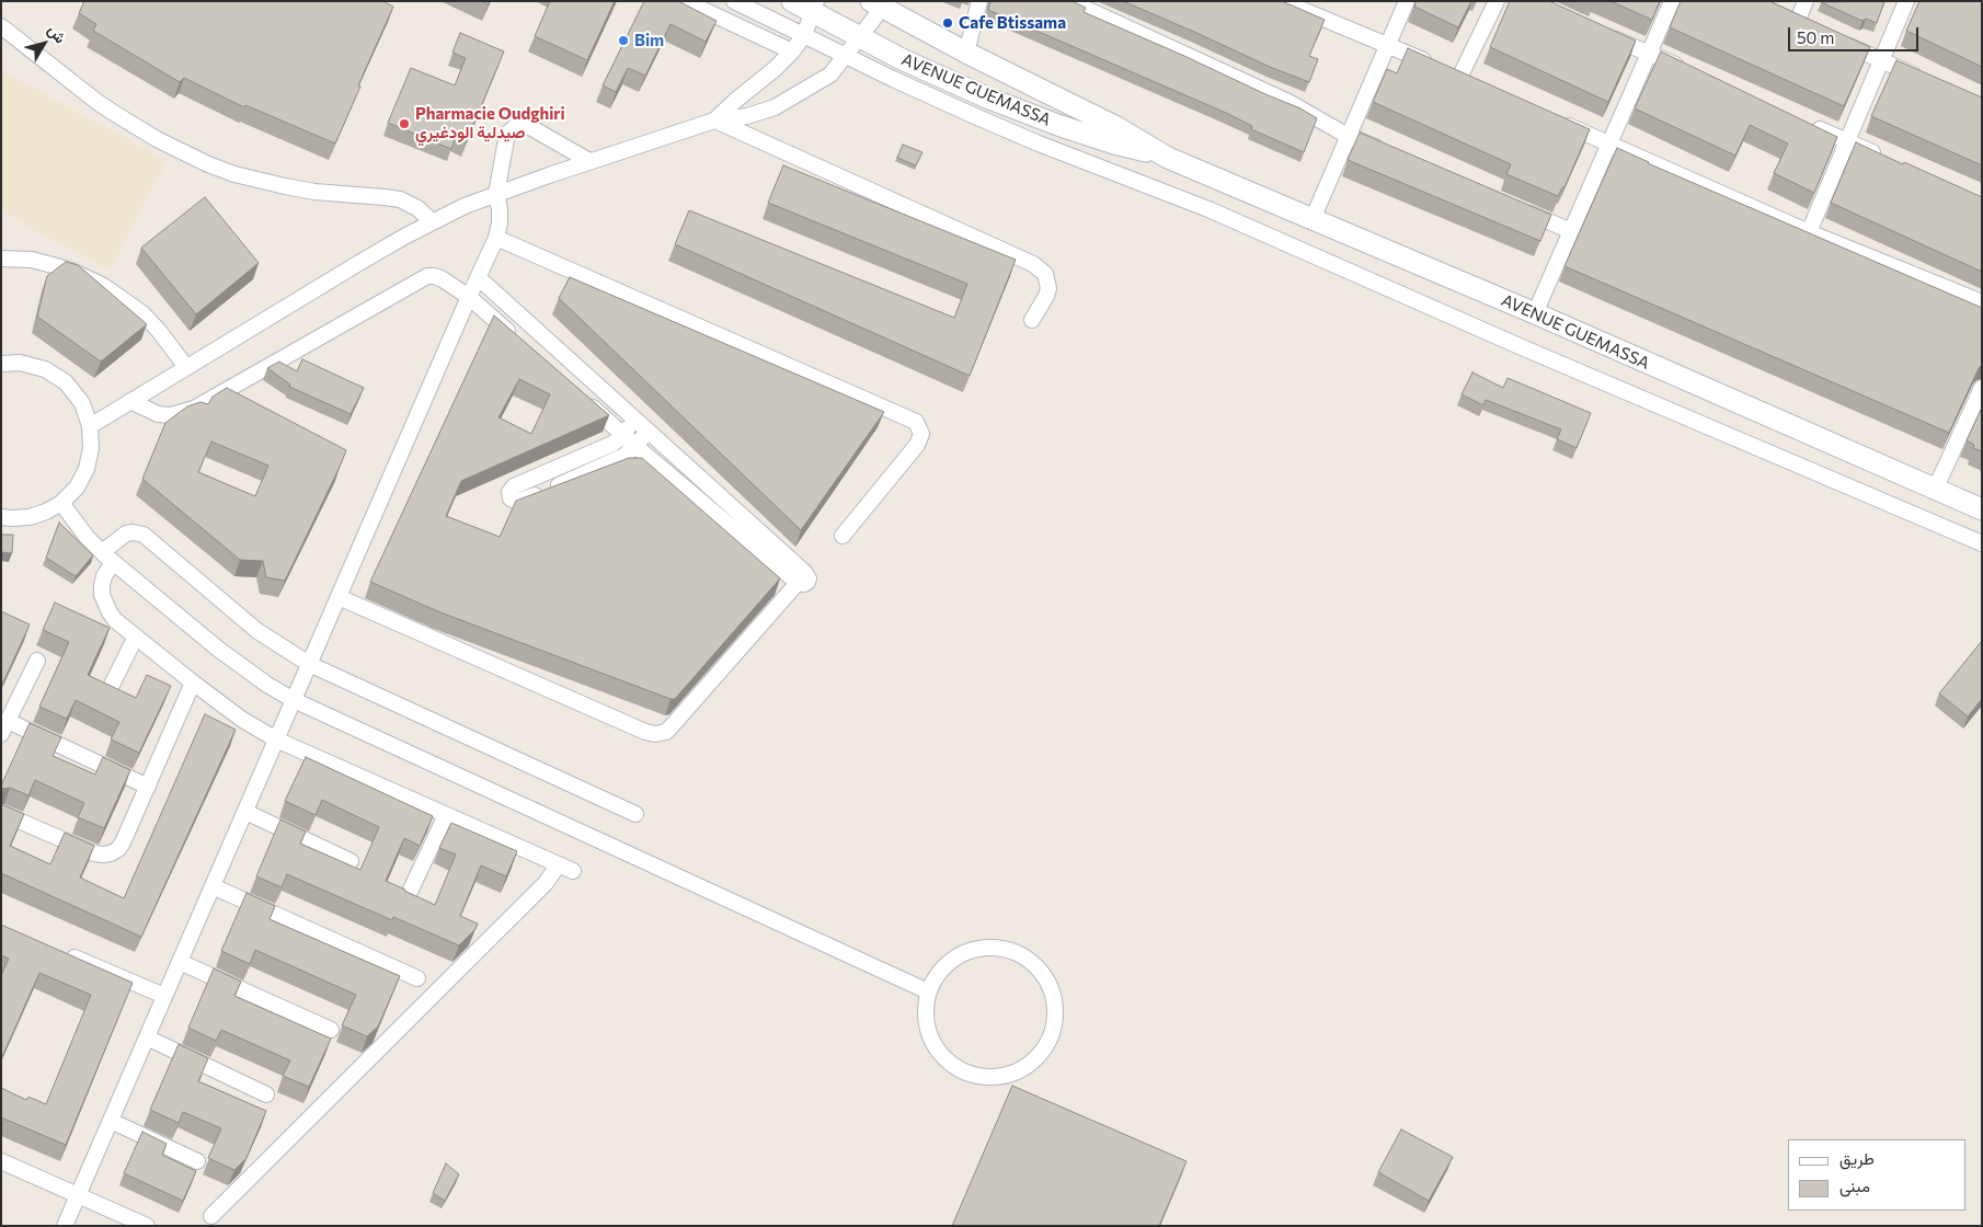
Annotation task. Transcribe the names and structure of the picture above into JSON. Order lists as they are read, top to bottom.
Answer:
{
  "streets": {
    "main road": ["AVENUE GUEMASSA"]
  },
  "places": ["Cafe Btissama", "Bim", "Pharmacie Oudghiri صيدلية الودغيري"],
  "legend": ["طريق", "مبنى"],
  "scale_bar": "50 m",
  "north": "top right"
}
